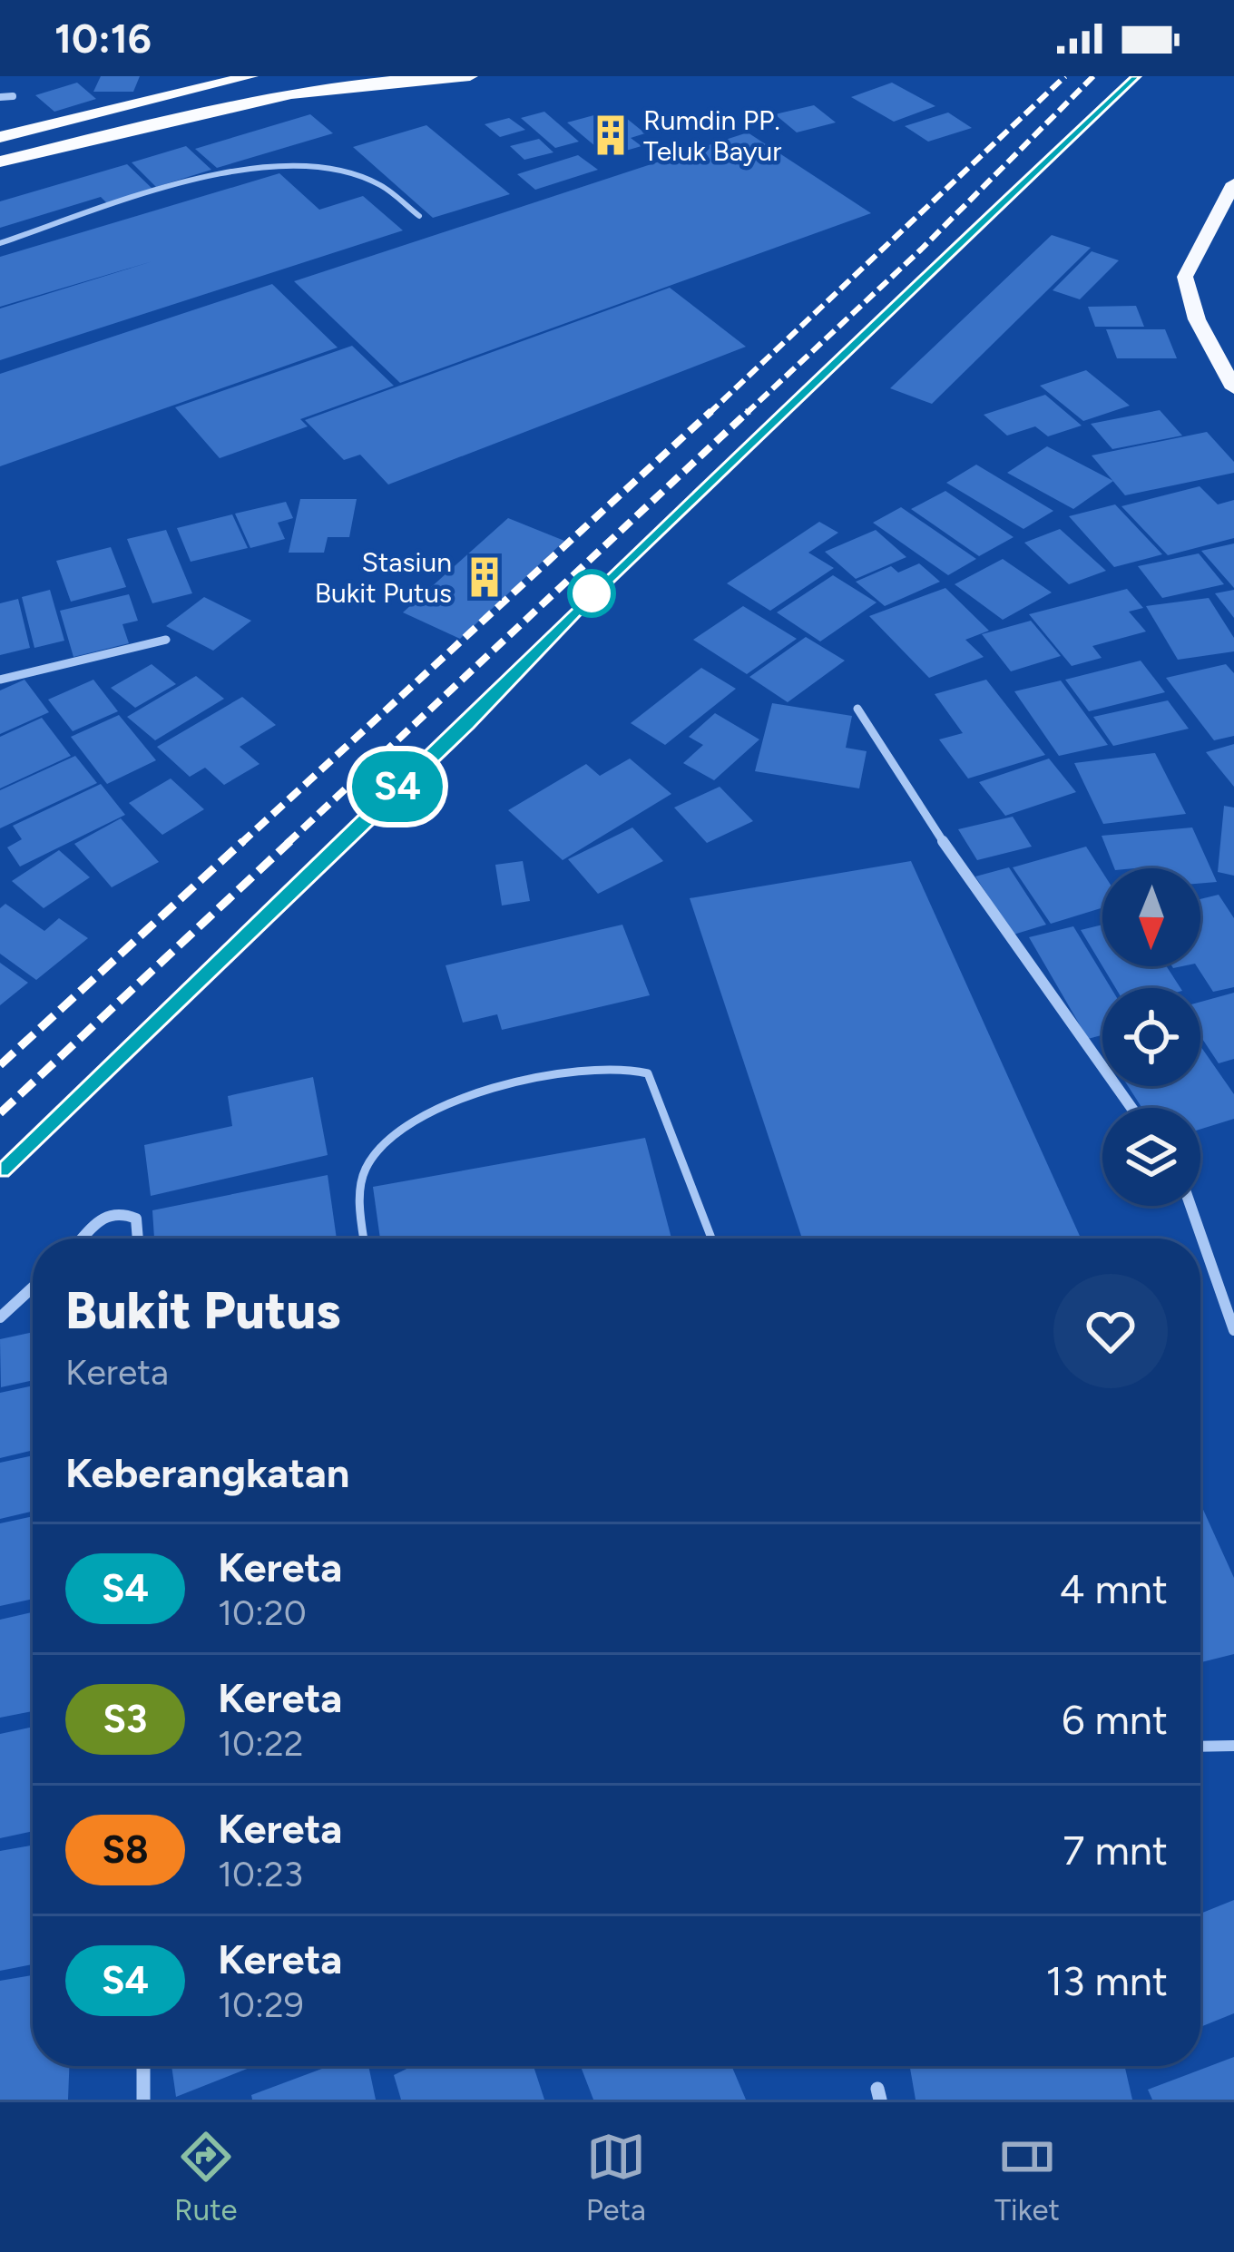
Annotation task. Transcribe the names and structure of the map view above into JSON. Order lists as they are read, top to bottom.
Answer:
{
  "places": {
    "building": ["Rumdin PP. Teluk Bayur", "Stasiun Bukit Putus"]
  },
  "north": "bottom",
  "page": {
    "status": "10:16",
    "on_map": "S4",
    "heading": [
      ["Bukit Putus", "Kereta"],
      "Keberangkatan"
    ],
    "list": [
      {
        "mark": "S4",
        "name": "Kereta",
        "note": "10:20",
        "value": "4 mnt"
      },
      {
        "mark": "S3",
        "name": "Kereta",
        "note": "10:22",
        "value": "6 mnt"
      },
      {
        "mark": "S8",
        "name": "Kereta",
        "note": "10:23",
        "value": "7 mnt"
      },
      {
        "mark": "S4",
        "name": "Kereta",
        "note": "10:29",
        "value": "13 mnt"
      }
    ],
    "tabs": ["Rute", "Peta", "Tiket"]
  }
}
